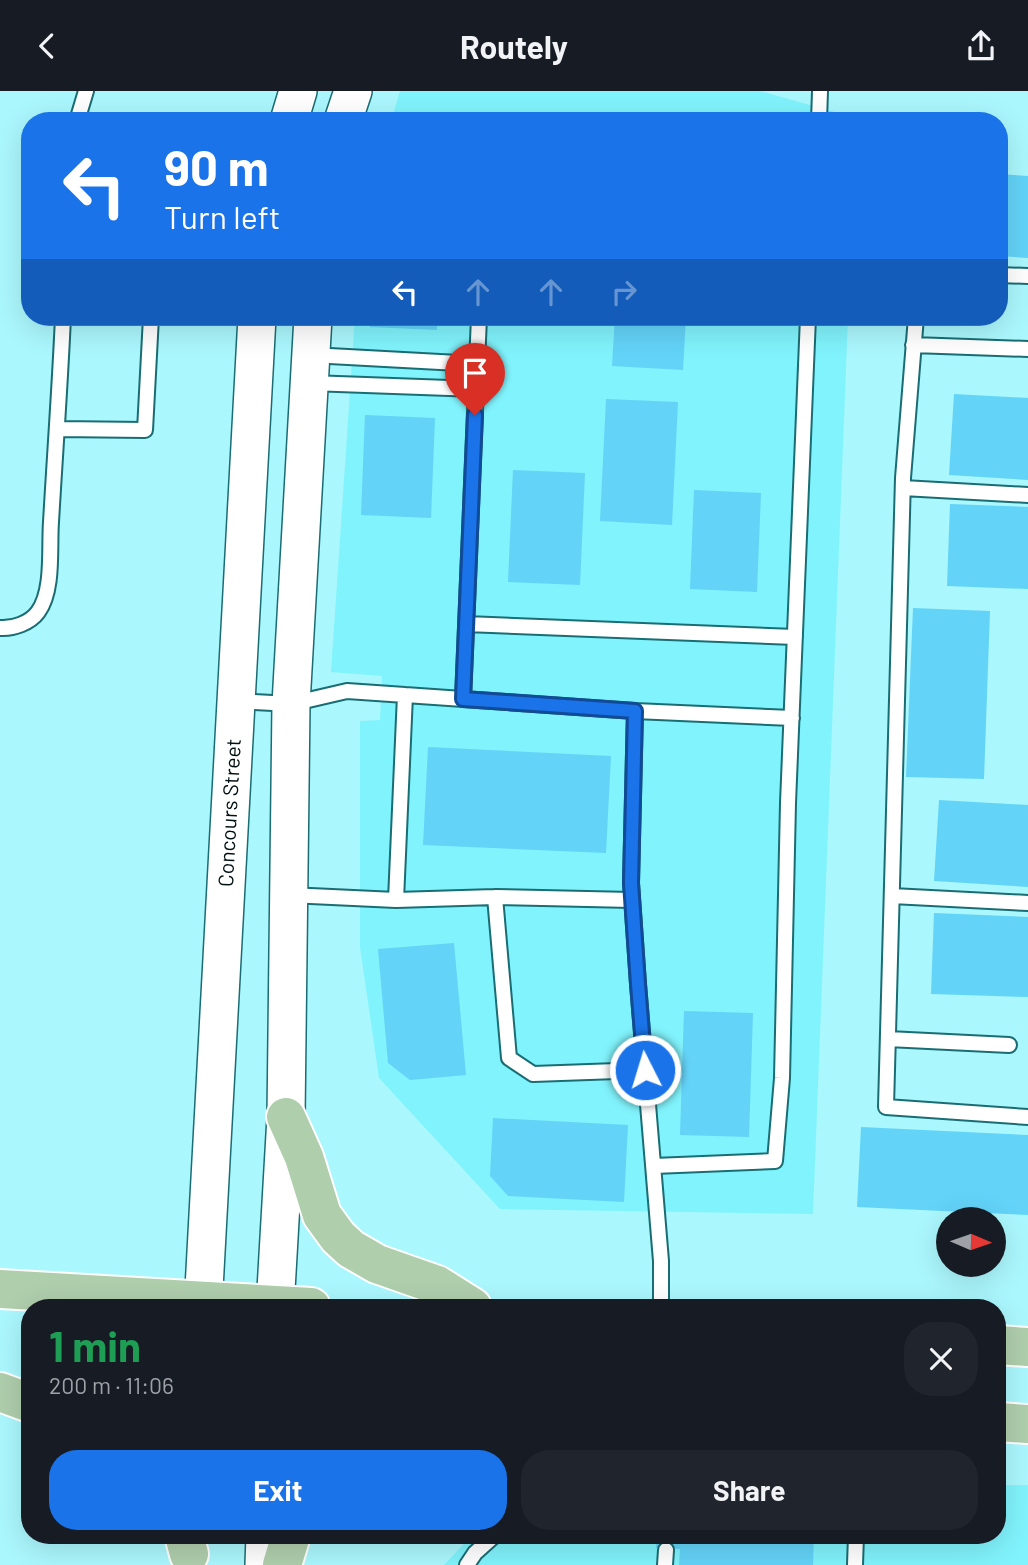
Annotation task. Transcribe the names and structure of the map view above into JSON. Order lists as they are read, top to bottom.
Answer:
{
  "streets": {
    "street": ["Concours Street"]
  },
  "north": "right",
  "page": {
    "header": "Routely",
    "turn": ["90 m", "Turn left"],
    "heading": ["1 min", "200 m · 11:06"],
    "buttons": ["Exit", "Share"]
  }
}
